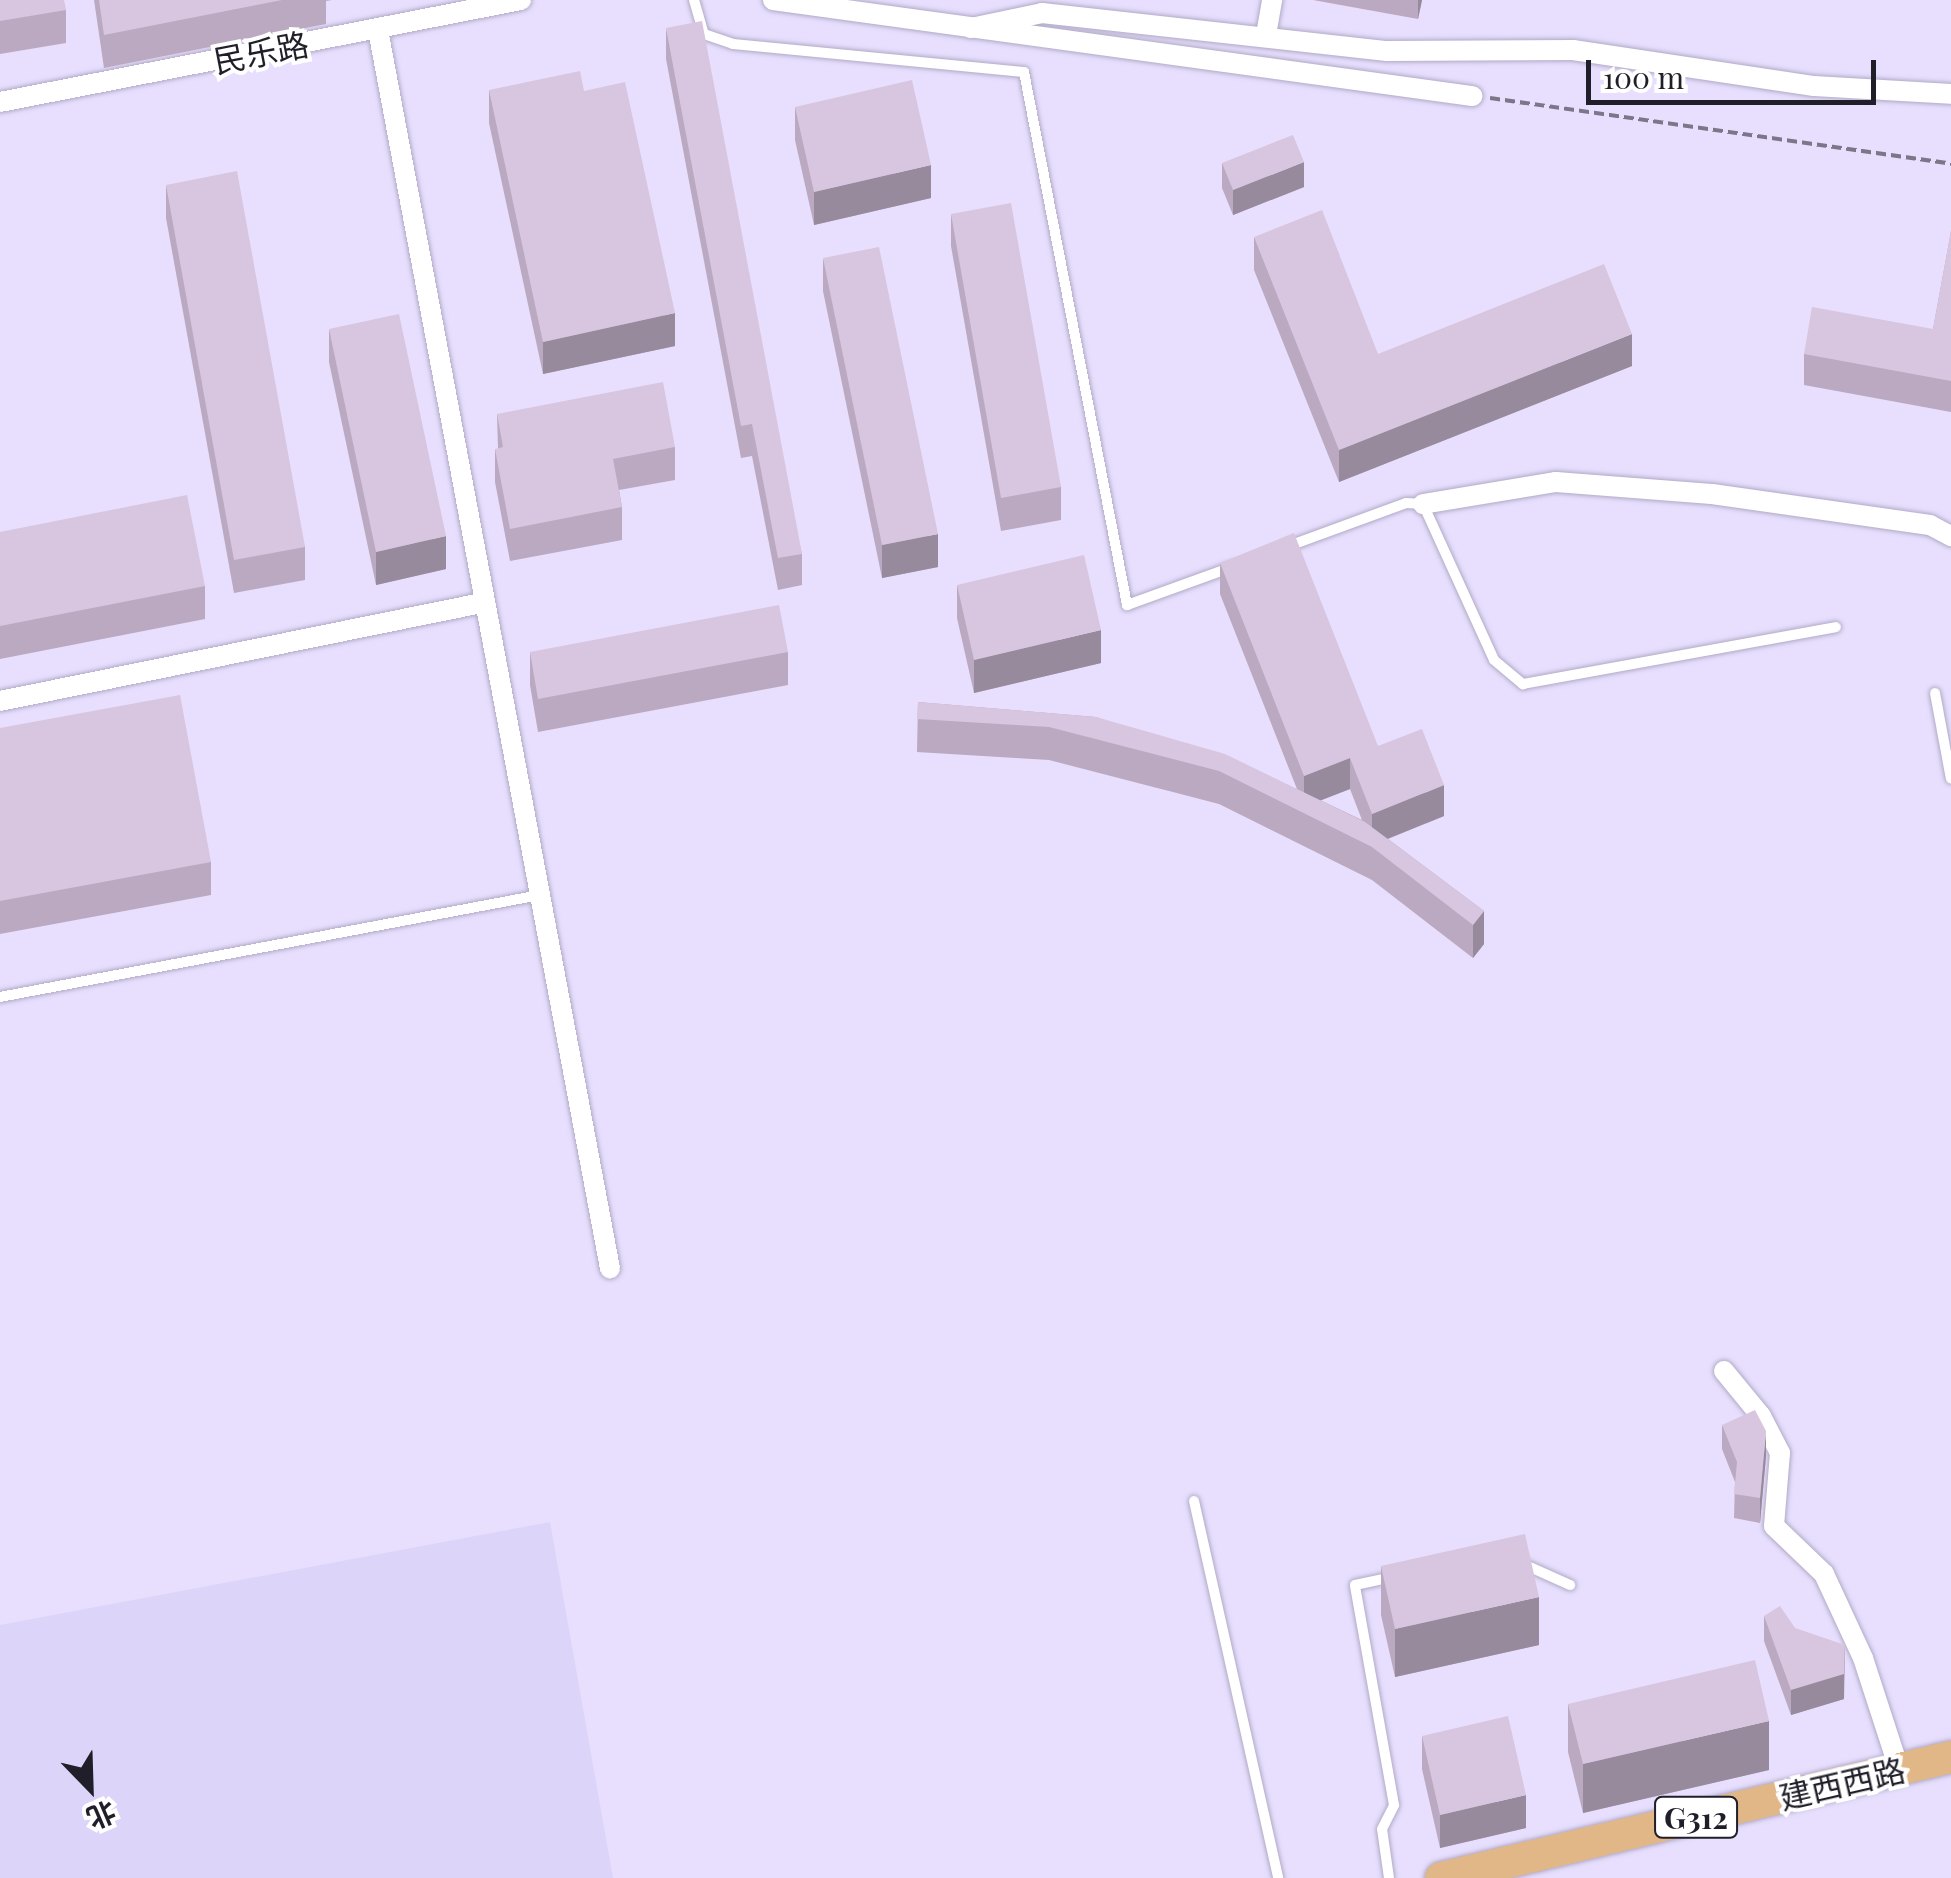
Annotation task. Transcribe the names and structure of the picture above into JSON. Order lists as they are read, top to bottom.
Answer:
{
  "streets": {
    "highway": ["建西西路", "G312"],
    "street": ["民乐路"]
  },
  "scale_bar": "100 m",
  "north": "bottom right"
}
